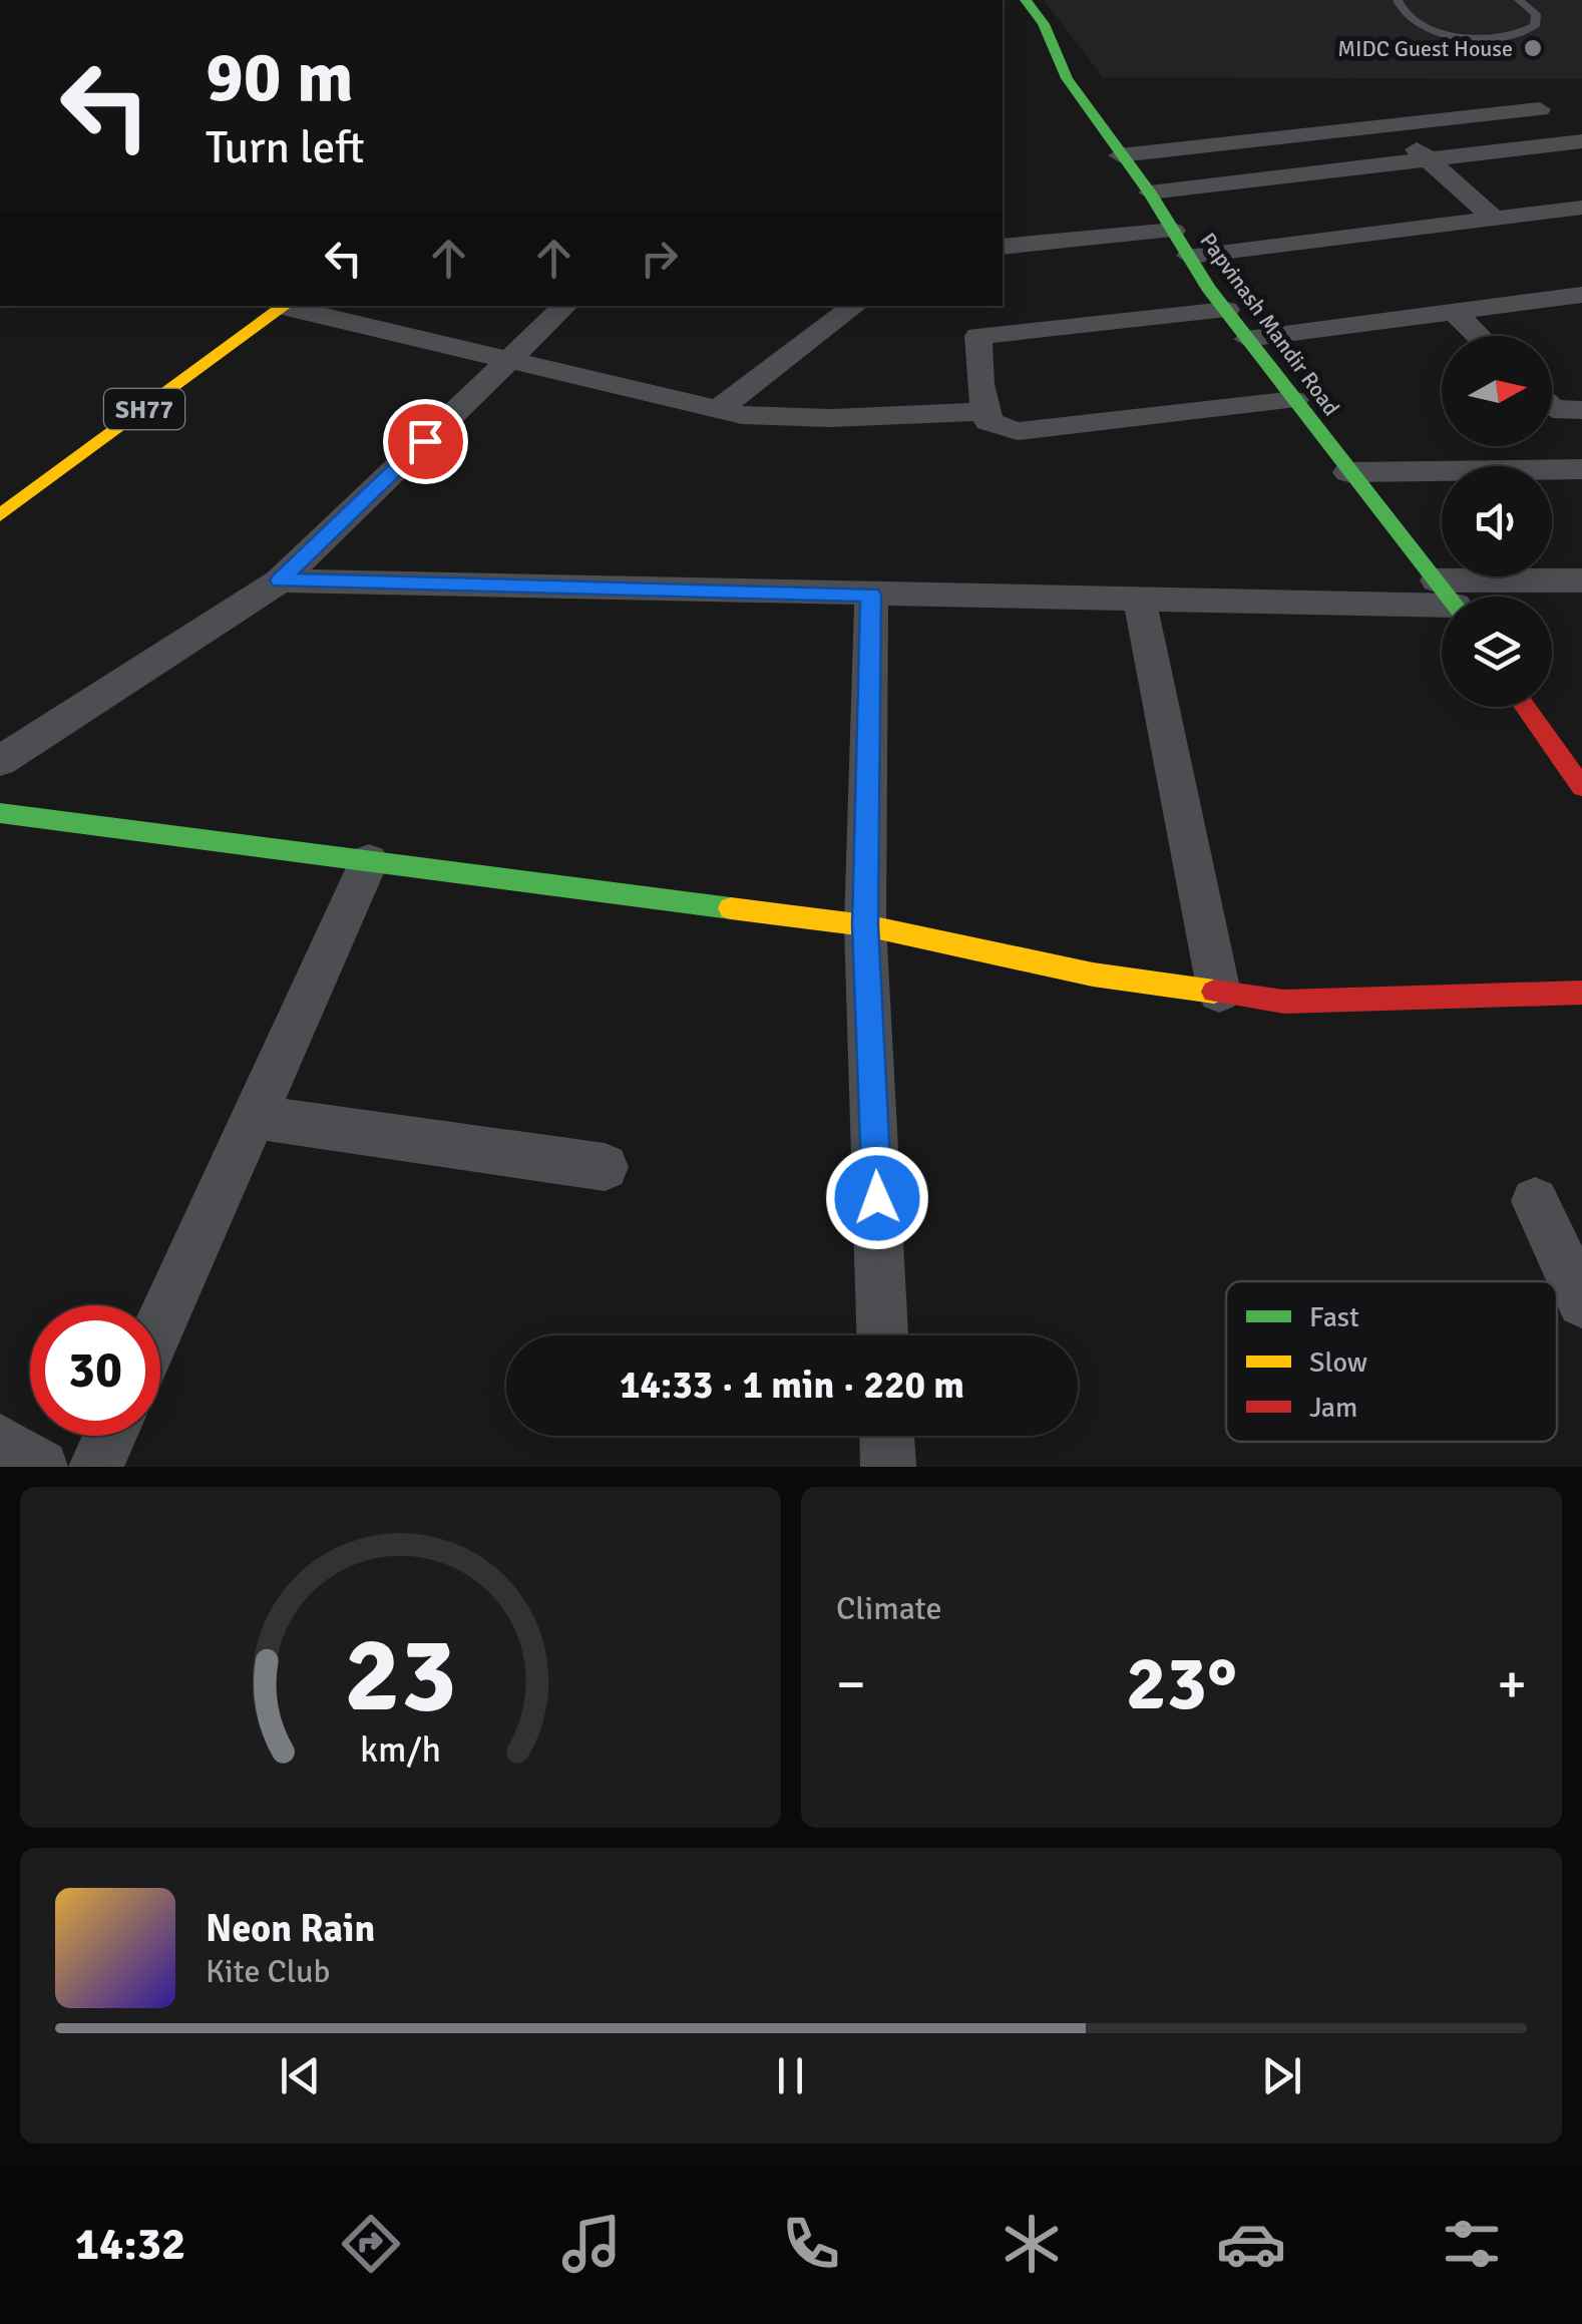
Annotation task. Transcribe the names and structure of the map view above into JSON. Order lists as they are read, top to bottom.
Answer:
{
  "streets": {
    "street": ["Papvinash Mandir Road", "SH77"]
  },
  "places": ["MIDC Guest House"],
  "legend": ["Fast", "Slow", "Jam"],
  "north": "right",
  "page": {
    "turn": ["90 m", "Turn left"],
    "limit": "30",
    "trip": "14:33 · 1 min · 220 m",
    "tile": "Climate",
    "heat": ["−", "23°", "+"],
    "song": ["Neon Rain", "Kite Club"],
    "tabs": "14:32",
    "gauge": ["23", "km/h"]
  }
}
